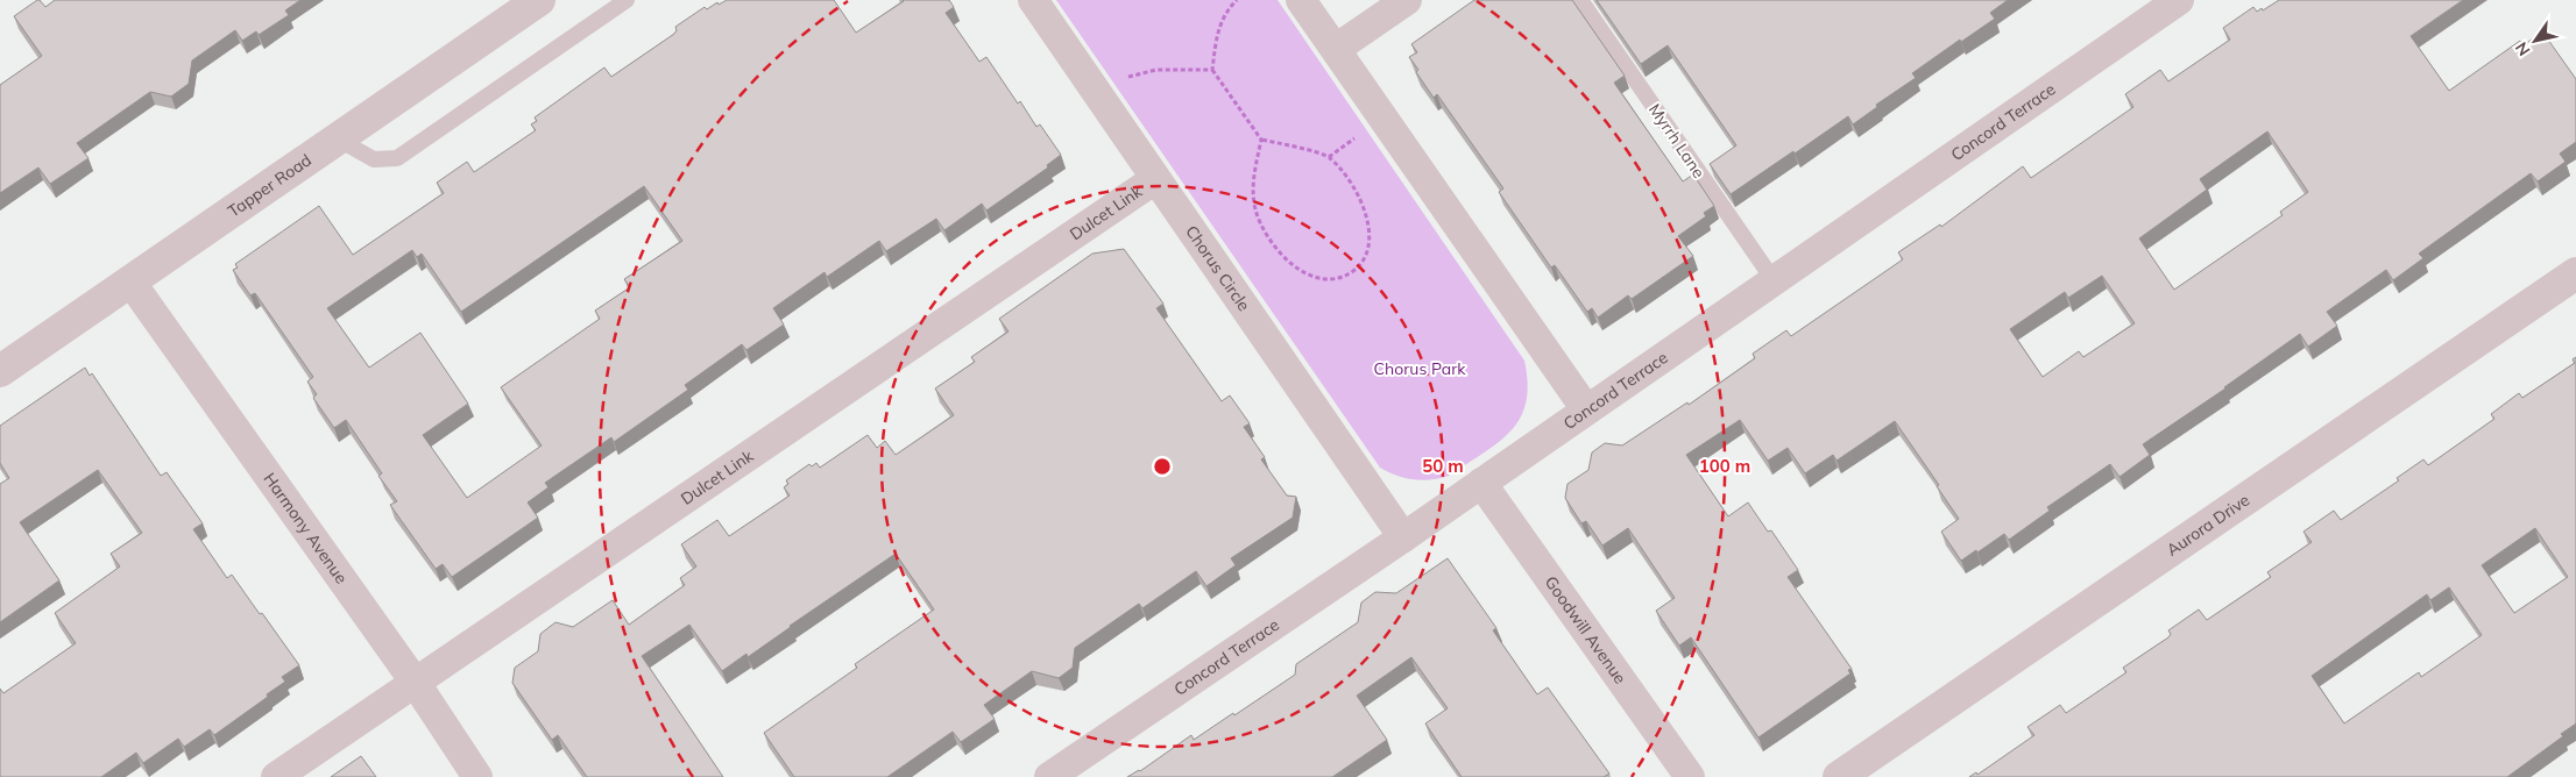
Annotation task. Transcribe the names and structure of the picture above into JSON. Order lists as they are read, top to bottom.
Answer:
{
  "streets": {
    "street": [
      "Concord Terrace",
      "Tapper Road",
      "Dulcet Link",
      "Chorus Circle",
      "Aurora Drive",
      "Harmony Avenue",
      "Goodwill Avenue"
    ],
    "lane": ["Myrrh Lane"]
  },
  "crossings": [
    ["Concord Terrace", "Myrrh Lane"],
    ["Concord Terrace", "Chorus Circle"],
    ["Concord Terrace", "Goodwill Avenue"],
    ["Tapper Road", "Harmony Avenue"],
    ["Dulcet Link", "Chorus Circle"],
    ["Dulcet Link", "Harmony Avenue"]
  ],
  "parks": ["Chorus Park"],
  "north": "bottom left",
  "rings": ["50 m", "100 m"]
}
